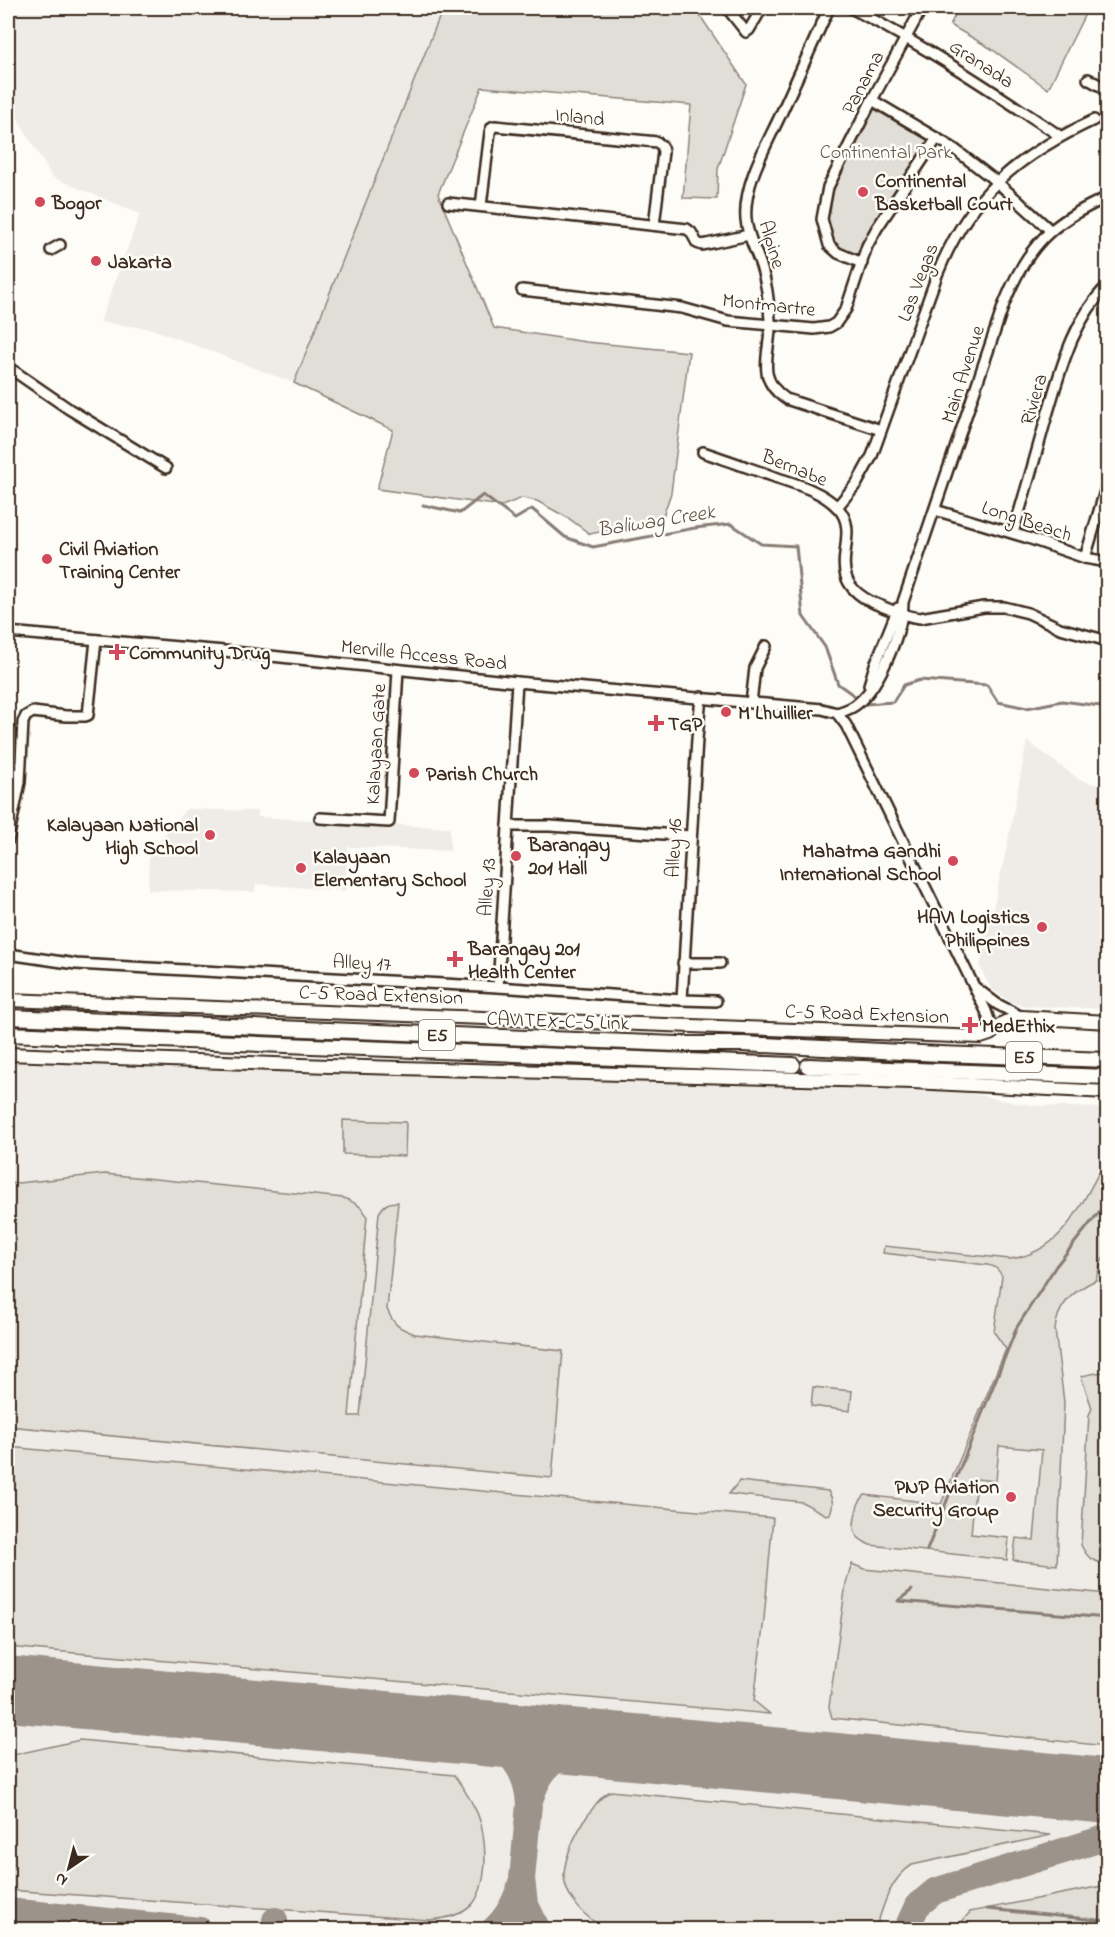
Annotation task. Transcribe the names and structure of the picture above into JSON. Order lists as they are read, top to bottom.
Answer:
{
  "streets": {
    "highway": ["CAVITEX–C-5 Link", "E5"],
    "main road": ["C-5 Road Extension"],
    "street": [
      "Granada",
      "Panama",
      "Inland",
      "Alpine",
      "Las Vegas",
      "Montmartre",
      "Main Avenue",
      "Riviera",
      "Bernabe",
      "Long Beach",
      "Merville Access Road",
      "Kalayaan Gate",
      "Alley 16",
      "Alley 13",
      "Alley 17"
    ]
  },
  "crossings": [
    ["Granada", "Panama"],
    ["Granada", "Las Vegas"],
    ["Panama", "Montmartre"],
    ["Alpine", "Las Vegas"],
    ["Alpine", "Montmartre"],
    ["Las Vegas", "Bernabe"],
    ["Main Avenue", "Bernabe"],
    ["Main Avenue", "Long Beach"],
    ["Main Avenue", "Merville Access Road"],
    ["Riviera", "Long Beach"],
    ["Merville Access Road", "Kalayaan Gate"],
    ["Merville Access Road", "Alley 16"],
    ["Merville Access Road", "Alley 13"],
    ["Alley 16", "Alley 17"],
    ["Alley 13", "Alley 17"]
  ],
  "water": ["Baliwag Creek"],
  "parks": ["Continental Park"],
  "places": {
    "other": [
      "Continental Basketball Court",
      "Bogor",
      "Jakarta",
      "Civil Aviation Training Center",
      "M Lhuillier",
      "Parish Church",
      "Kalayaan National High School",
      "Barangay 201 Hall",
      "Mahatma Gandhi International School",
      "Kalayaan Elementary School",
      "HAVI Logistics Philippines",
      "PNP Aviation Security Group"
    ],
    "health": [
      "Community Drug",
      "TGP",
      "Barangay 201 Health Center",
      "MedEthix"
    ]
  },
  "north": "bottom left"
}
